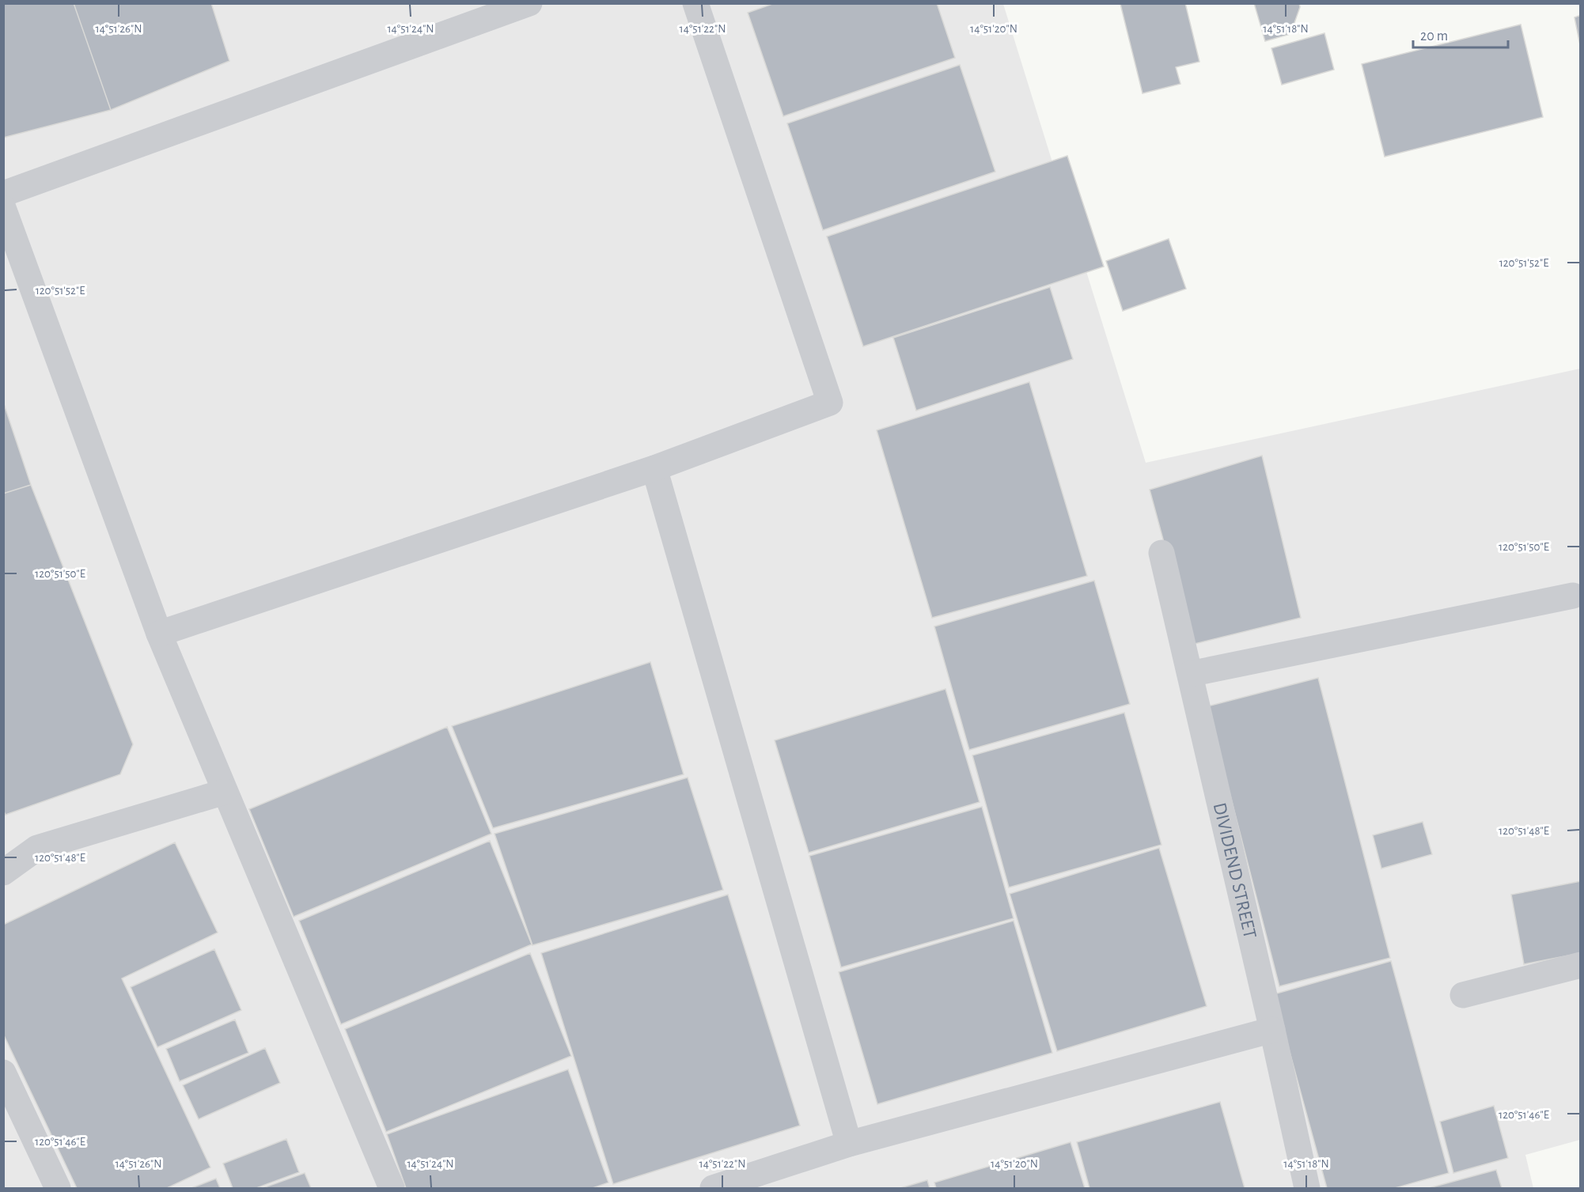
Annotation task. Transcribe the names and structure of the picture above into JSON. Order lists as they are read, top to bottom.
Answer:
{
  "streets": {
    "lane": ["DIVIDEND STREET"]
  },
  "scale_bar": "20 m",
  "coordinates": [
    "14°51'26\"N",
    "14°51'24\"N",
    "14°51'22\"N",
    "14°51'20\"N",
    "14°51'18\"N",
    "120°51'52\"E",
    "120°51'50\"E",
    "120°51'48\"E",
    "120°51'46\"E"
  ]
}
